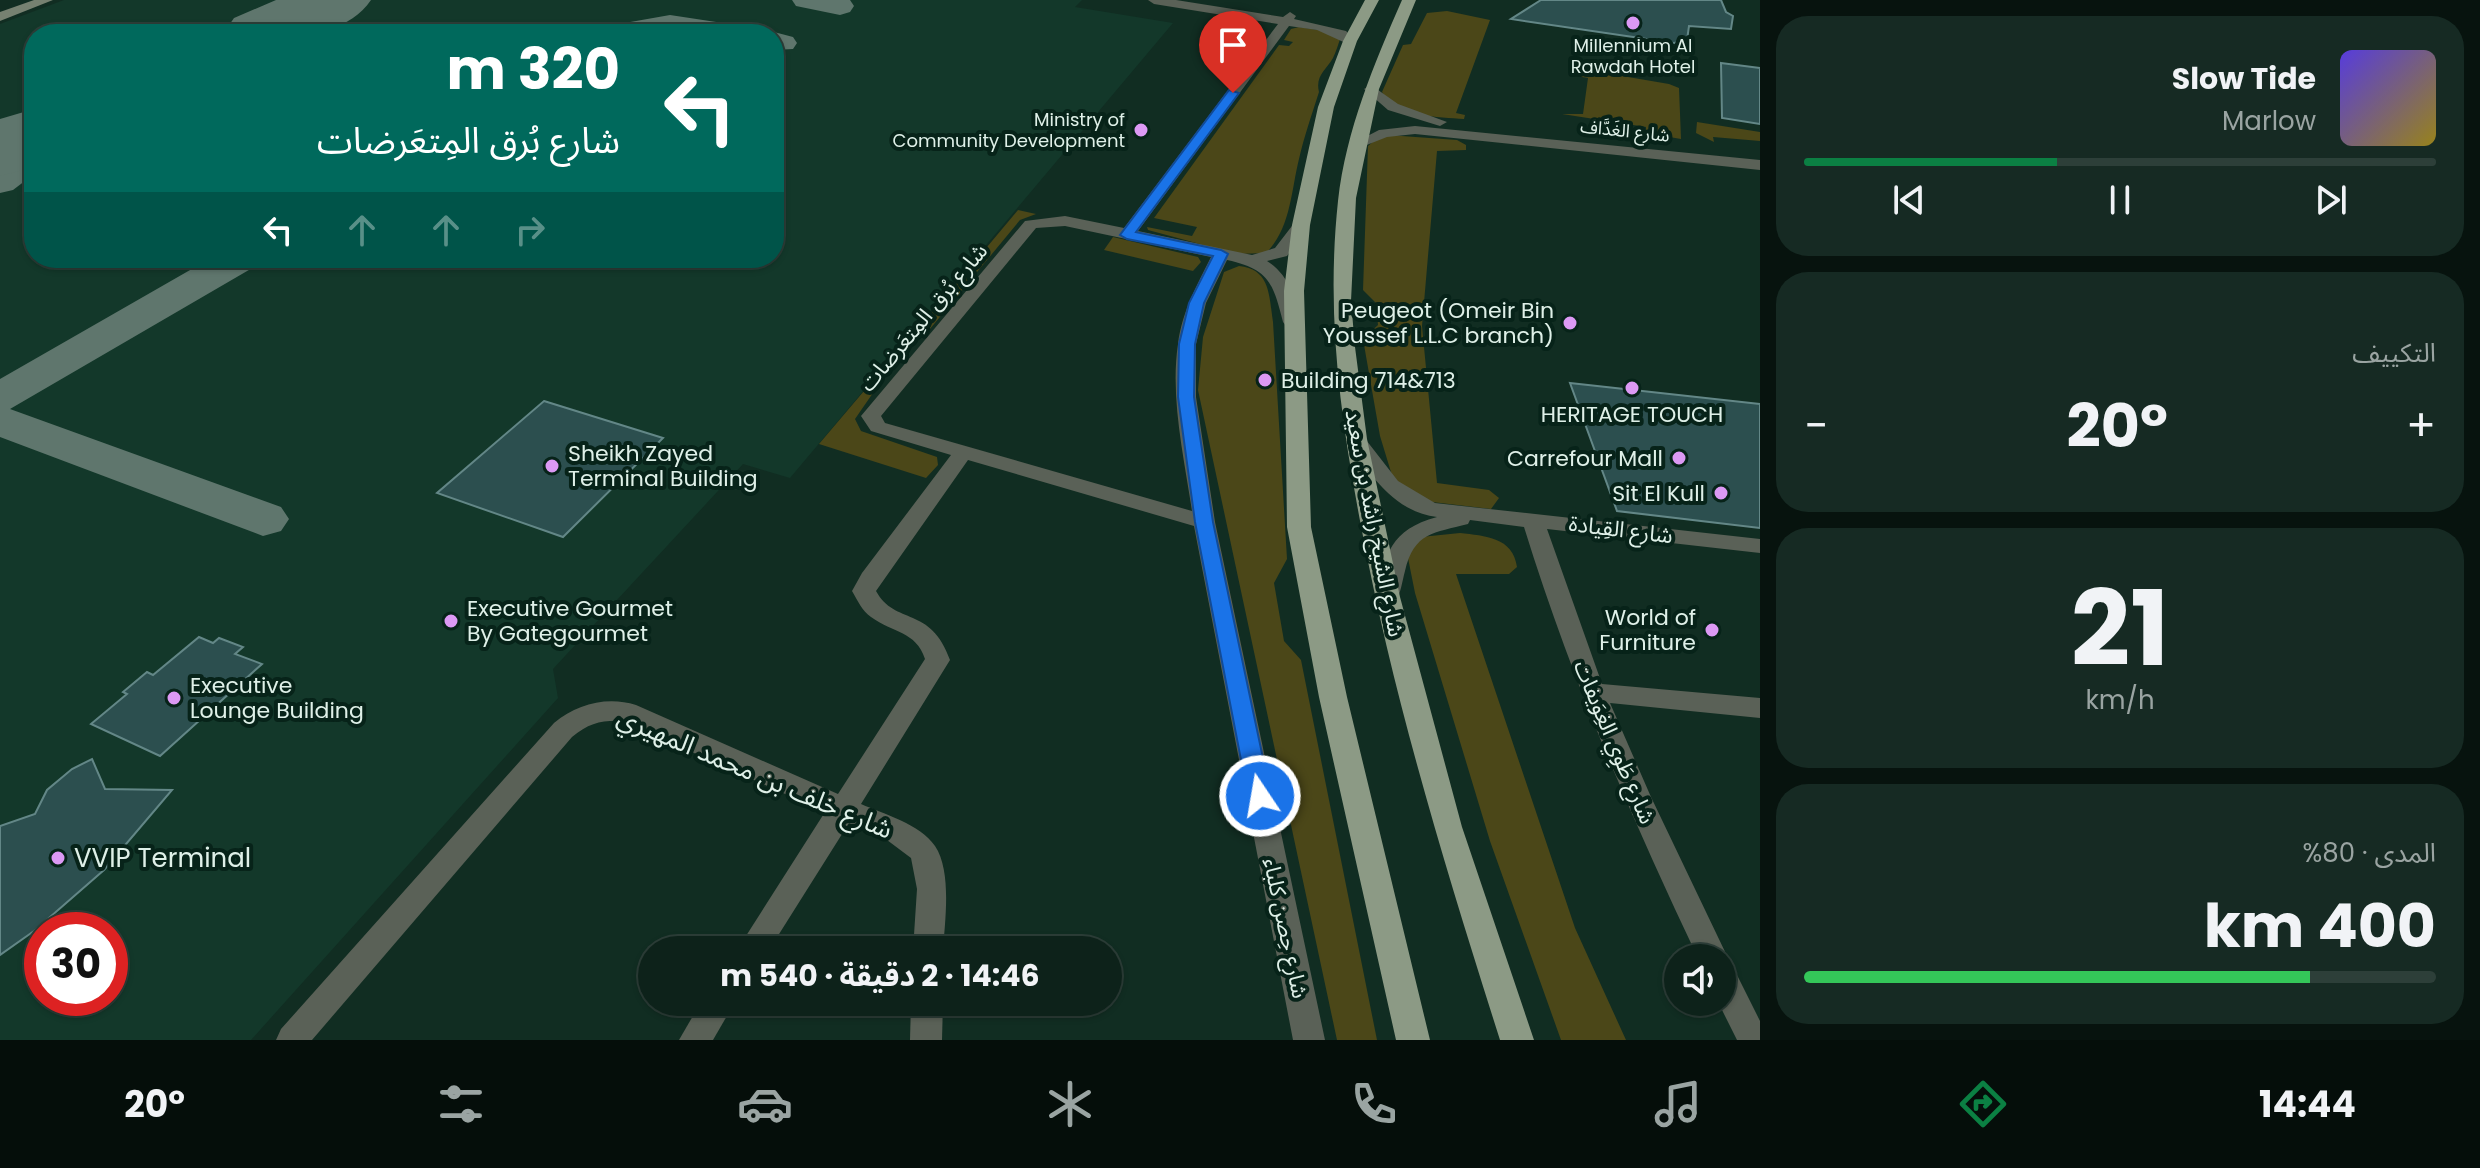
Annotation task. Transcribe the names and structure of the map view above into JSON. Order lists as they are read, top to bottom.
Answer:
{
  "streets": {
    "main road": ["شارع الشيخ راشد بن سعيد"],
    "street": [
      "شارع الغَدَّاف",
      "شارع بُرق المِتعَرضات",
      "شارع القِيادة",
      "شارع طَوِي الغِوَيفات",
      "شارع خلف بن محمد المهيري",
      "شارع حِصن كلباء"
    ]
  },
  "crossings": [
    ["شارع الغَدَّاف", "شارع الشيخ راشد بن سعيد"],
    ["شارع بُرق المِتعَرضات", "شارع حِصن كلباء"],
    ["شارع الشيخ راشد بن سعيد", "شارع القِيادة"],
    ["شارع القِيادة", "شارع طَوِي الغِوَيفات"]
  ],
  "places": [
    "Millennium Al Rawdah Hotel",
    "Ministry of Community Development",
    "Peugeot (Omeir Bin Youssef L.L.C branch)",
    "Building 714&713",
    "HERITAGE TOUCH",
    "Carrefour Mall",
    "Sheikh Zayed Terminal Building",
    "Sit El Kull",
    "Executive Gourmet By Gategourmet",
    "World of Furniture",
    "Executive Lounge Building",
    "VVIP Terminal"
  ],
  "page": {
    "turn": ["320 m", "شارع بُرق المِتعَرضات"],
    "song": ["Slow Tide", "Marlow"],
    "tile": [
      "التكييف",
      ["21", "km/h"],
      ["المدى · 80%", "400 km"]
    ],
    "heat": ["−", "20°", "+"],
    "limit": "30",
    "trip": "14:46 · 2 دقيقة · 540 m",
    "tabs": ["14:44", "20°"]
  }
}
